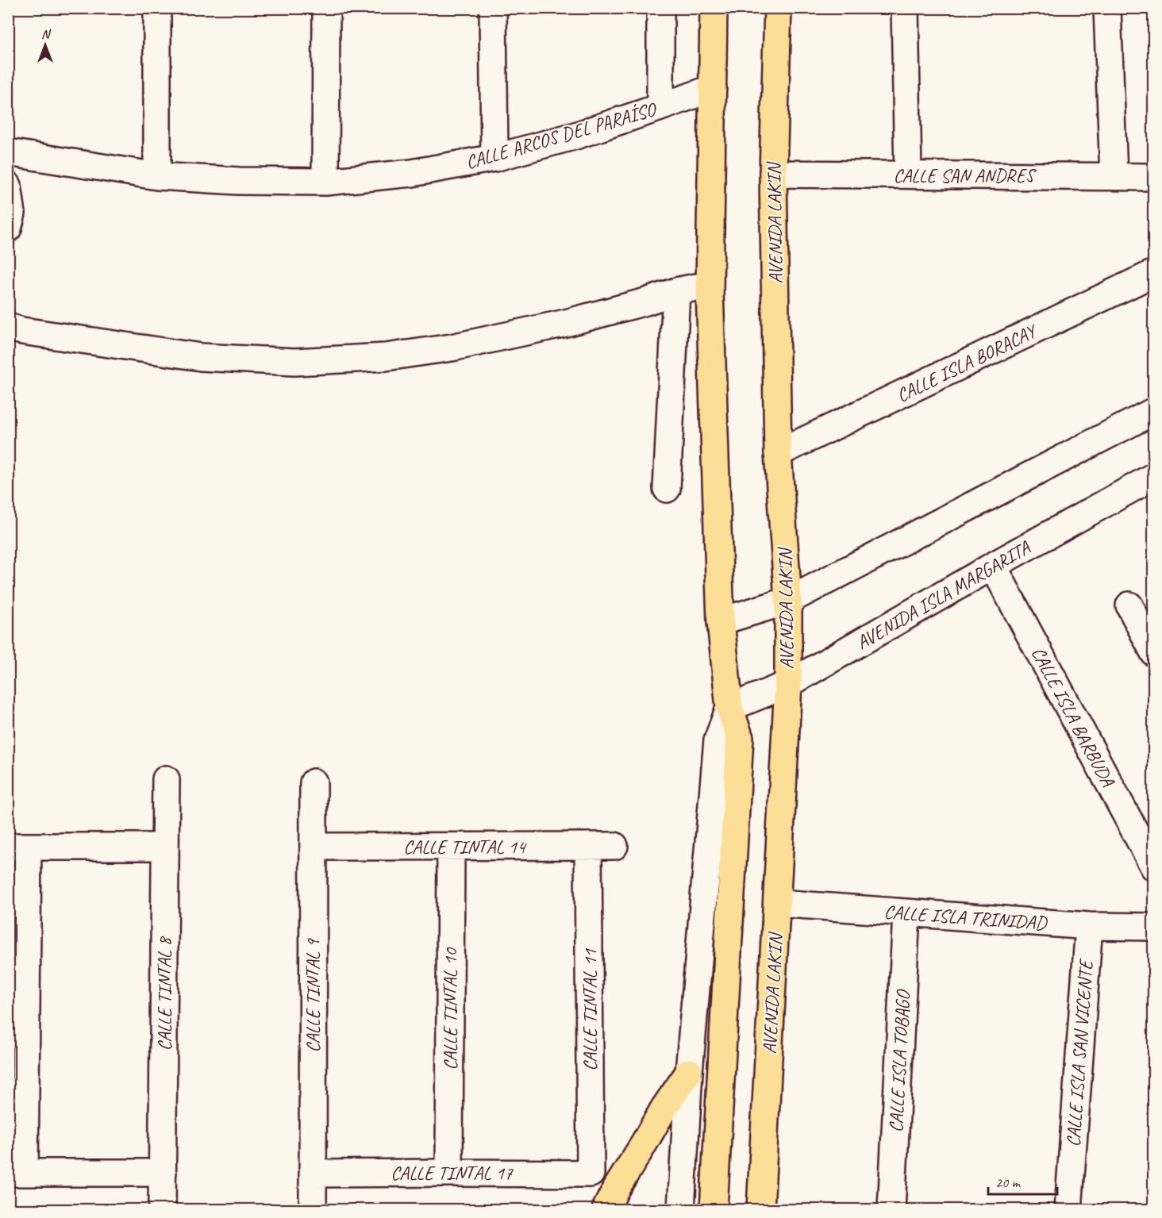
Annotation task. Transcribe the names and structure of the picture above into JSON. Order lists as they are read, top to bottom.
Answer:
{
  "streets": {
    "main road": ["AVENIDA LAK'IN"],
    "street": [
      "CALLE ARCOS DEL PARAÍSO",
      "CALLE SAN ANDRES",
      "CALLE ISLA BORACAY",
      "AVENIDA ISLA MARGARITA",
      "CALLE ISLA BARBUDA",
      "CALLE TINTAL 14",
      "CALLE ISLA TRINIDAD",
      "CALLE TINTAL 8",
      "CALLE TINTAL 9",
      "CALLE TINTAL 10",
      "CALLE TINTAL 11",
      "CALLE ISLA SAN VICENTE",
      "CALLE ISLA TOBAGO",
      "CALLE TINTAL 17"
    ]
  },
  "crossings": [
    ["CALLE SAN ANDRES", "AVENIDA LAK'IN"],
    ["AVENIDA LAK'IN", "CALLE ISLA BORACAY"],
    ["AVENIDA LAK'IN", "AVENIDA ISLA MARGARITA"],
    ["AVENIDA LAK'IN", "CALLE ISLA TRINIDAD"],
    ["AVENIDA ISLA MARGARITA", "CALLE ISLA BARBUDA"],
    ["CALLE TINTAL 14", "CALLE TINTAL 9"],
    ["CALLE TINTAL 14", "CALLE TINTAL 10"],
    ["CALLE TINTAL 14", "CALLE TINTAL 11"],
    ["CALLE ISLA TRINIDAD", "CALLE ISLA SAN VICENTE"],
    ["CALLE ISLA TRINIDAD", "CALLE ISLA TOBAGO"],
    ["CALLE TINTAL 9", "CALLE TINTAL 17"],
    ["CALLE TINTAL 10", "CALLE TINTAL 17"],
    ["CALLE TINTAL 11", "CALLE TINTAL 17"]
  ],
  "scale_bar": "20 m",
  "north": "top"
}
